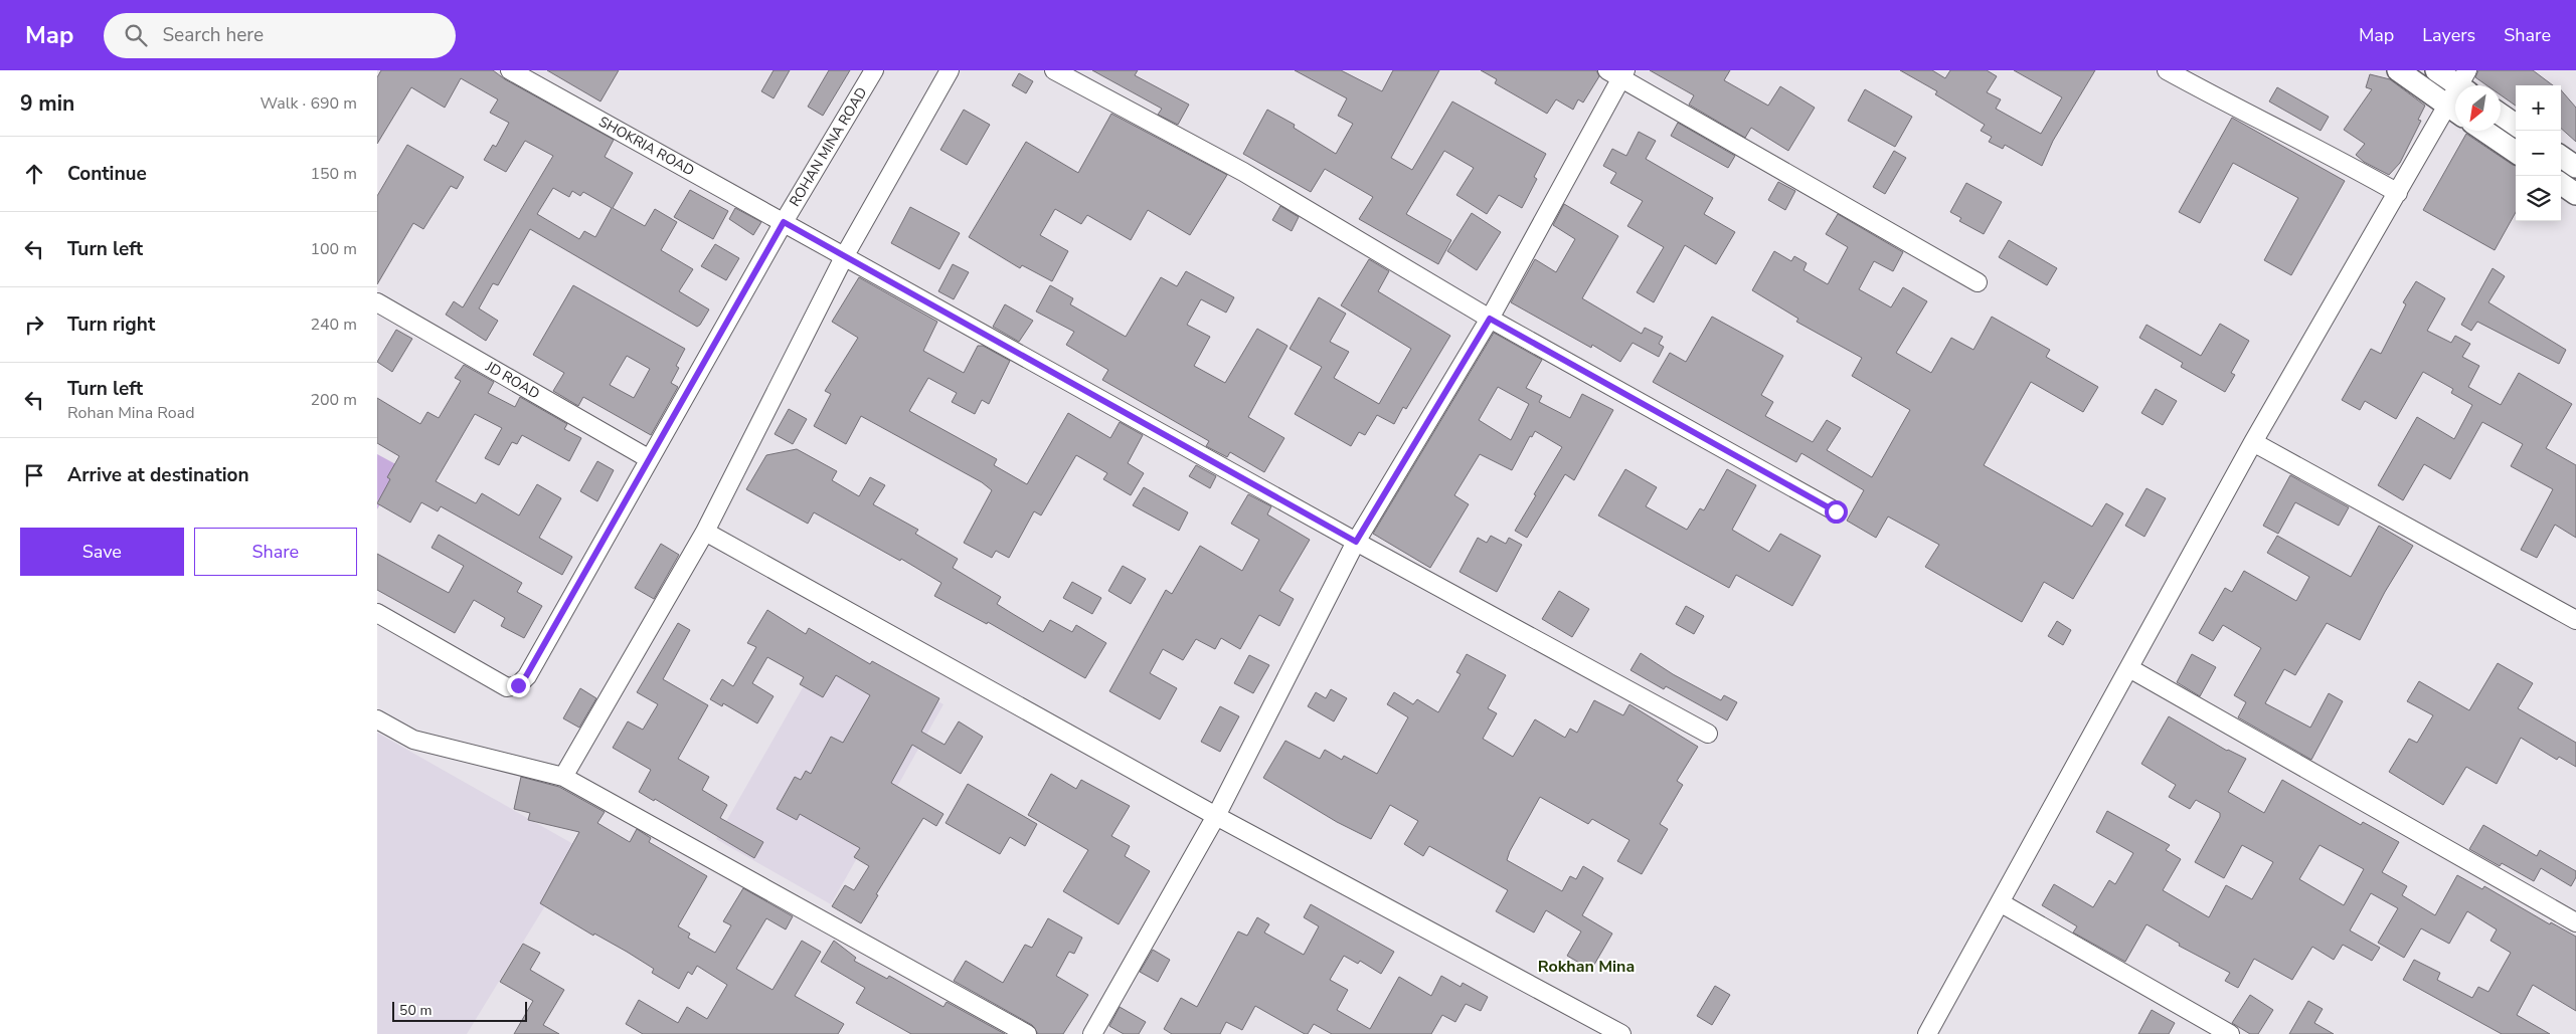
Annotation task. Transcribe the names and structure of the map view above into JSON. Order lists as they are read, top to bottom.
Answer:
{
  "streets": {
    "street": ["SHOKRIA ROAD", "ROHAN MINA ROAD", "JD ROAD"]
  },
  "crossings": [
    ["SHOKRIA ROAD", "ROHAN MINA ROAD"],
    ["ROHAN MINA ROAD", "JD ROAD"]
  ],
  "districts": ["Rokhan Mina"],
  "scale_bar": "50 m",
  "north": "bottom left",
  "page": {
    "header": "Map",
    "search": "Search here",
    "nav": ["Map", "Layers", "Share"],
    "heading": ["9 min", "Walk · 690 m"],
    "map_buttons": ["+", "−"],
    "list": [
      ["Continue", "150 m"],
      ["Turn left", "100 m"],
      ["Turn right", "240 m"],
      ["Turn left", "Rohan Mina Road", "200 m"],
      "Arrive at destination"
    ],
    "buttons": ["Save", "Share"],
    "scale": "50 m"
  }
}
